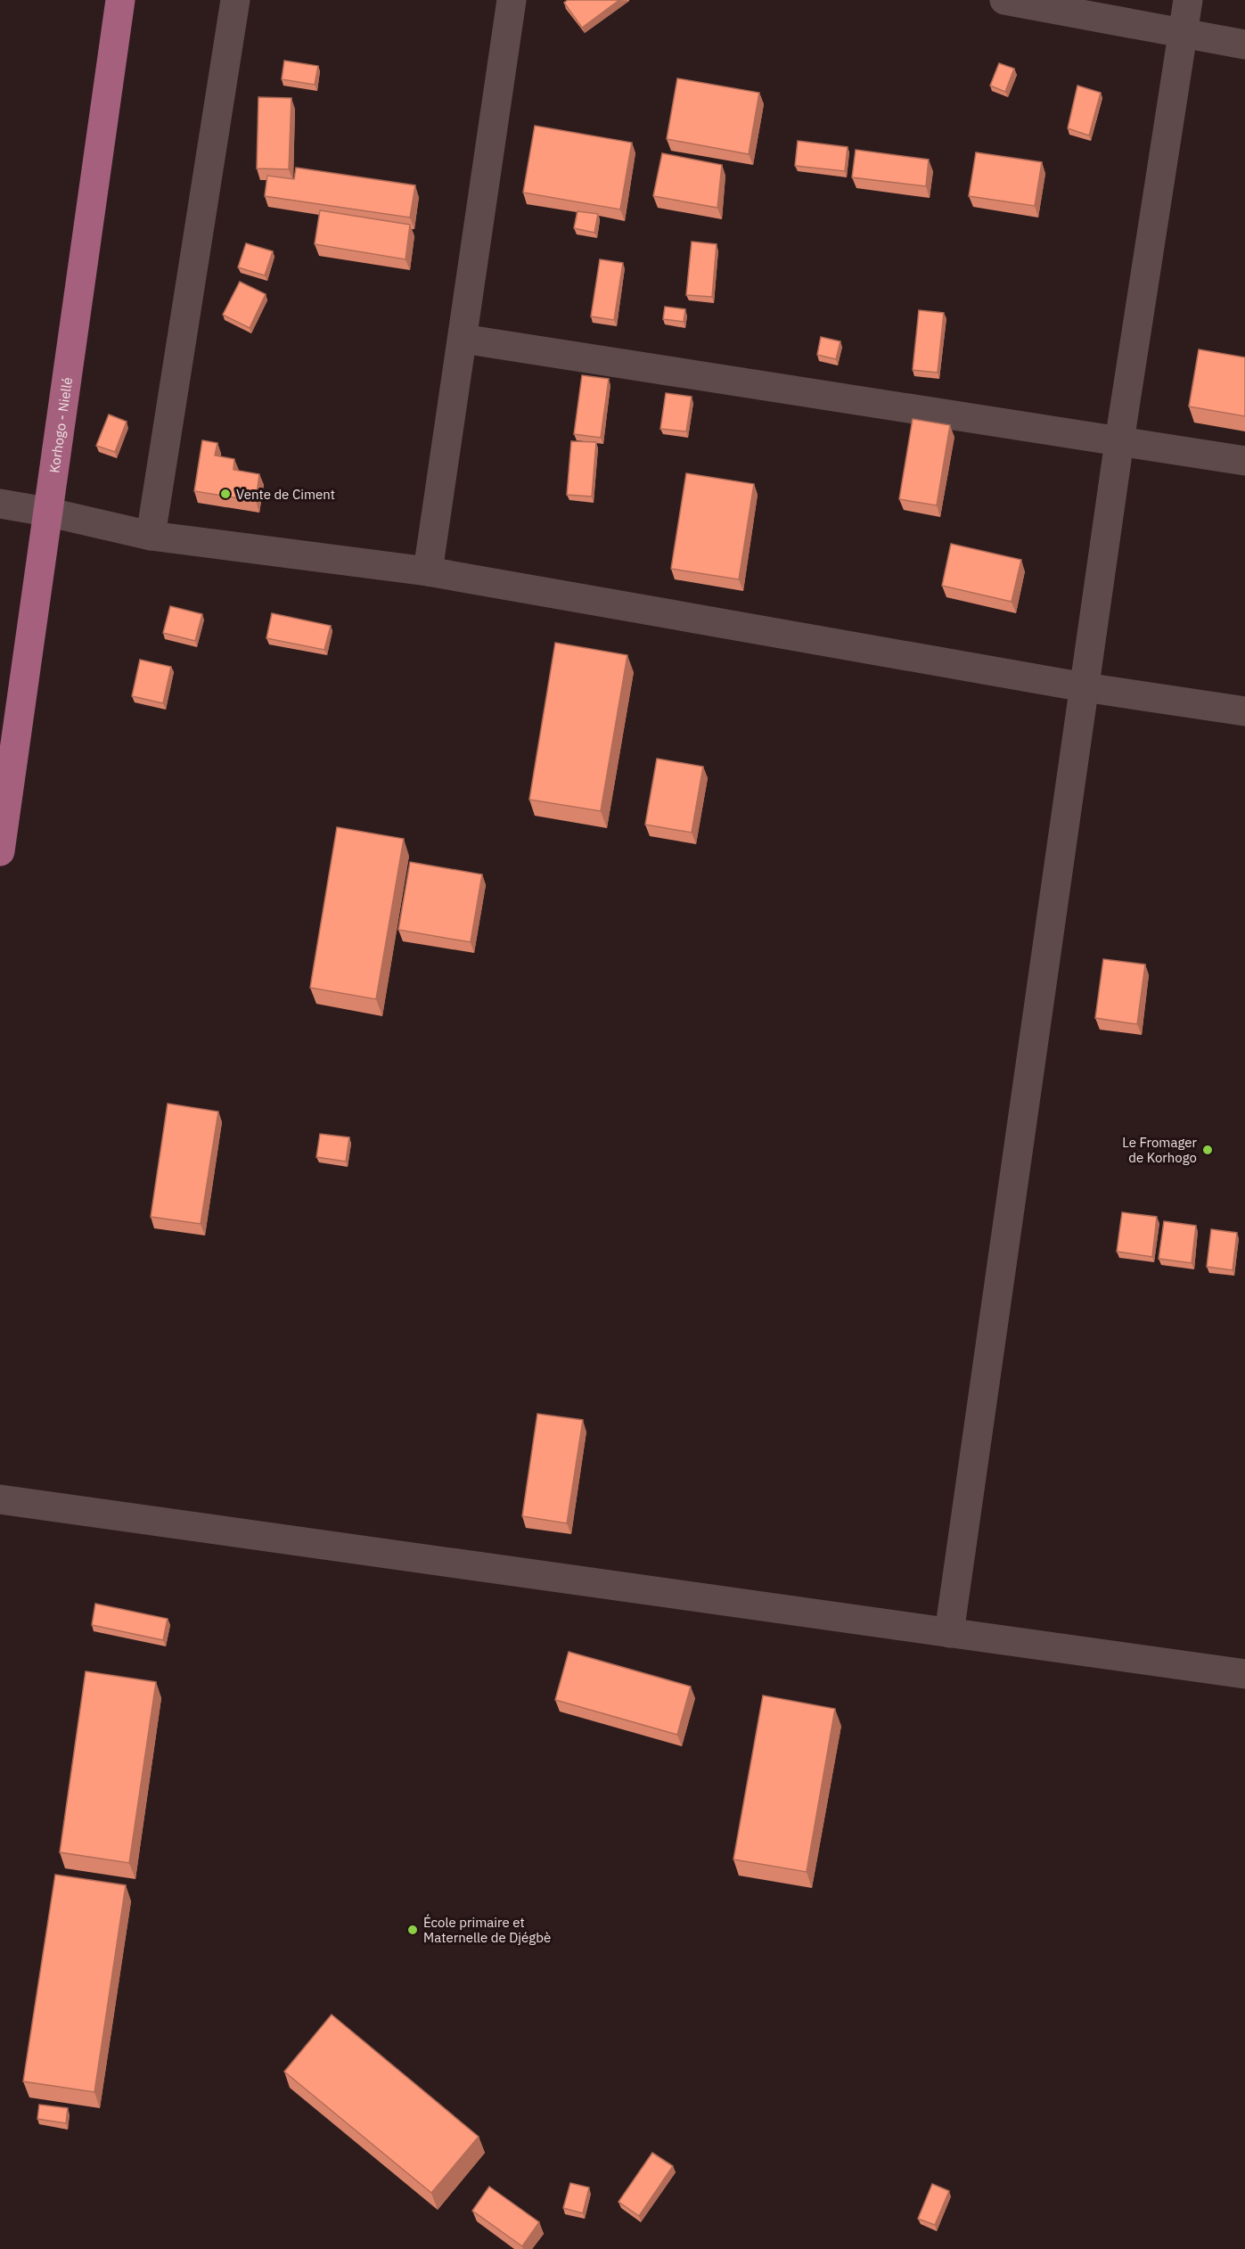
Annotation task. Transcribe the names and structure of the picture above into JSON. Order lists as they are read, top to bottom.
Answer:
{
  "streets": {
    "main road": ["Korhogo - Niellé"]
  },
  "places": ["Vente de Ciment", "Le Fromager de Korhogo", "École primaire et Maternelle de Djégbè"]
}
